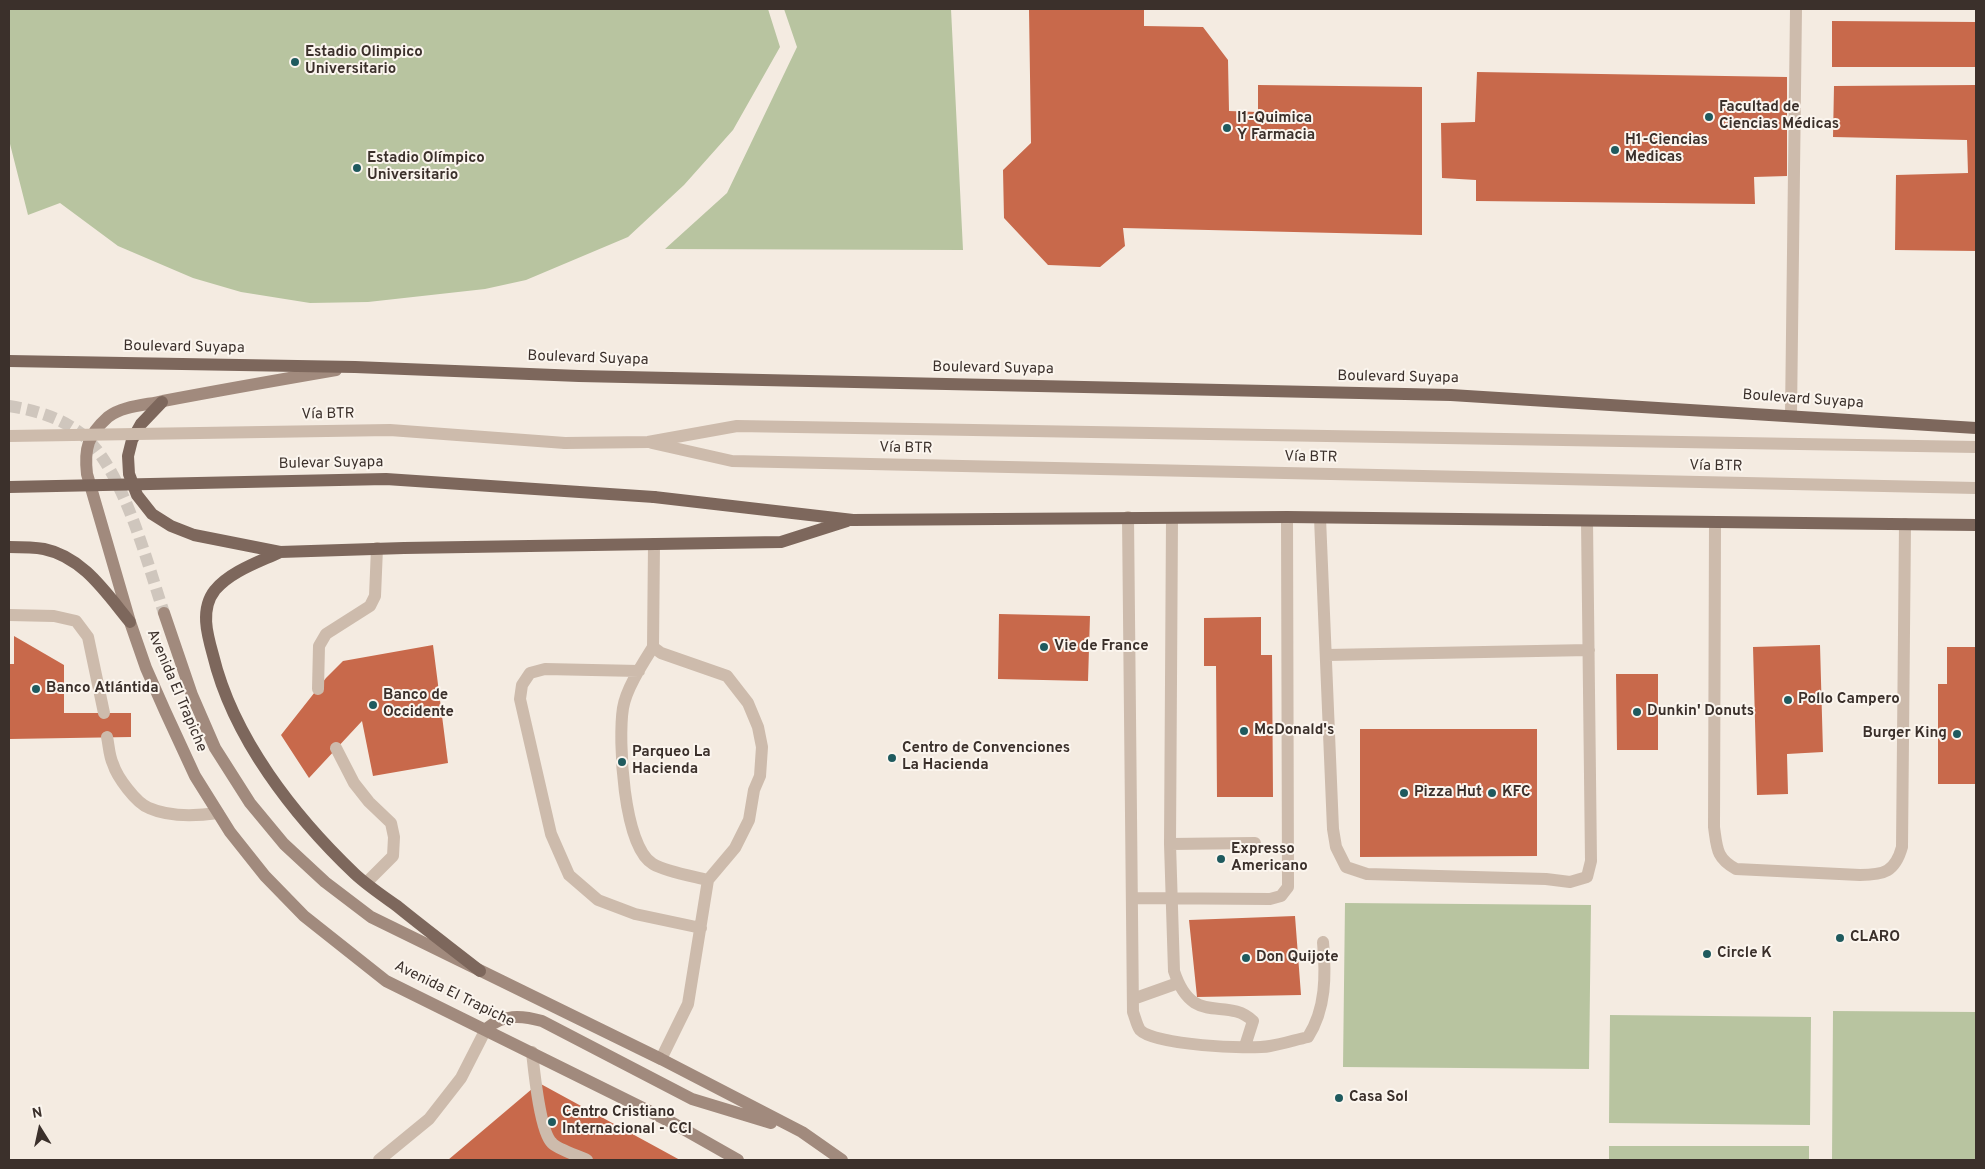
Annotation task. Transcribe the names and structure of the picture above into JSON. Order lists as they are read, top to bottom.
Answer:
{
  "streets": {
    "main road": ["Boulevard Suyapa", "Bulevar Suyapa", "Avenida El Trapiche"],
    "street": ["Vía BTR"]
  },
  "crossings": [
    ["Boulevard Suyapa", "Avenida El Trapiche"]
  ],
  "places": [
    "Estadio Olimpico Universitario",
    "Facultad de Ciencias Médicas",
    "I1-Quimica Y Farmacia",
    "H1-Ciencias Medicas",
    "Estadio Olímpico Universitario",
    "Vie de France",
    "Banco Atlántida",
    "Pollo Campero",
    "Banco de Occidente",
    "Dunkin' Donuts",
    "McDonald's",
    "Burger King",
    "Centro de Convenciones La Hacienda",
    "Parqueo La Hacienda",
    "Pizza Hut",
    "KFC",
    "Expresso Americano",
    "CLARO",
    "Circle K",
    "Don Quijote",
    "Casa Sol",
    "Centro Cristiano Internacional - CCI"
  ],
  "north": "top"
}
